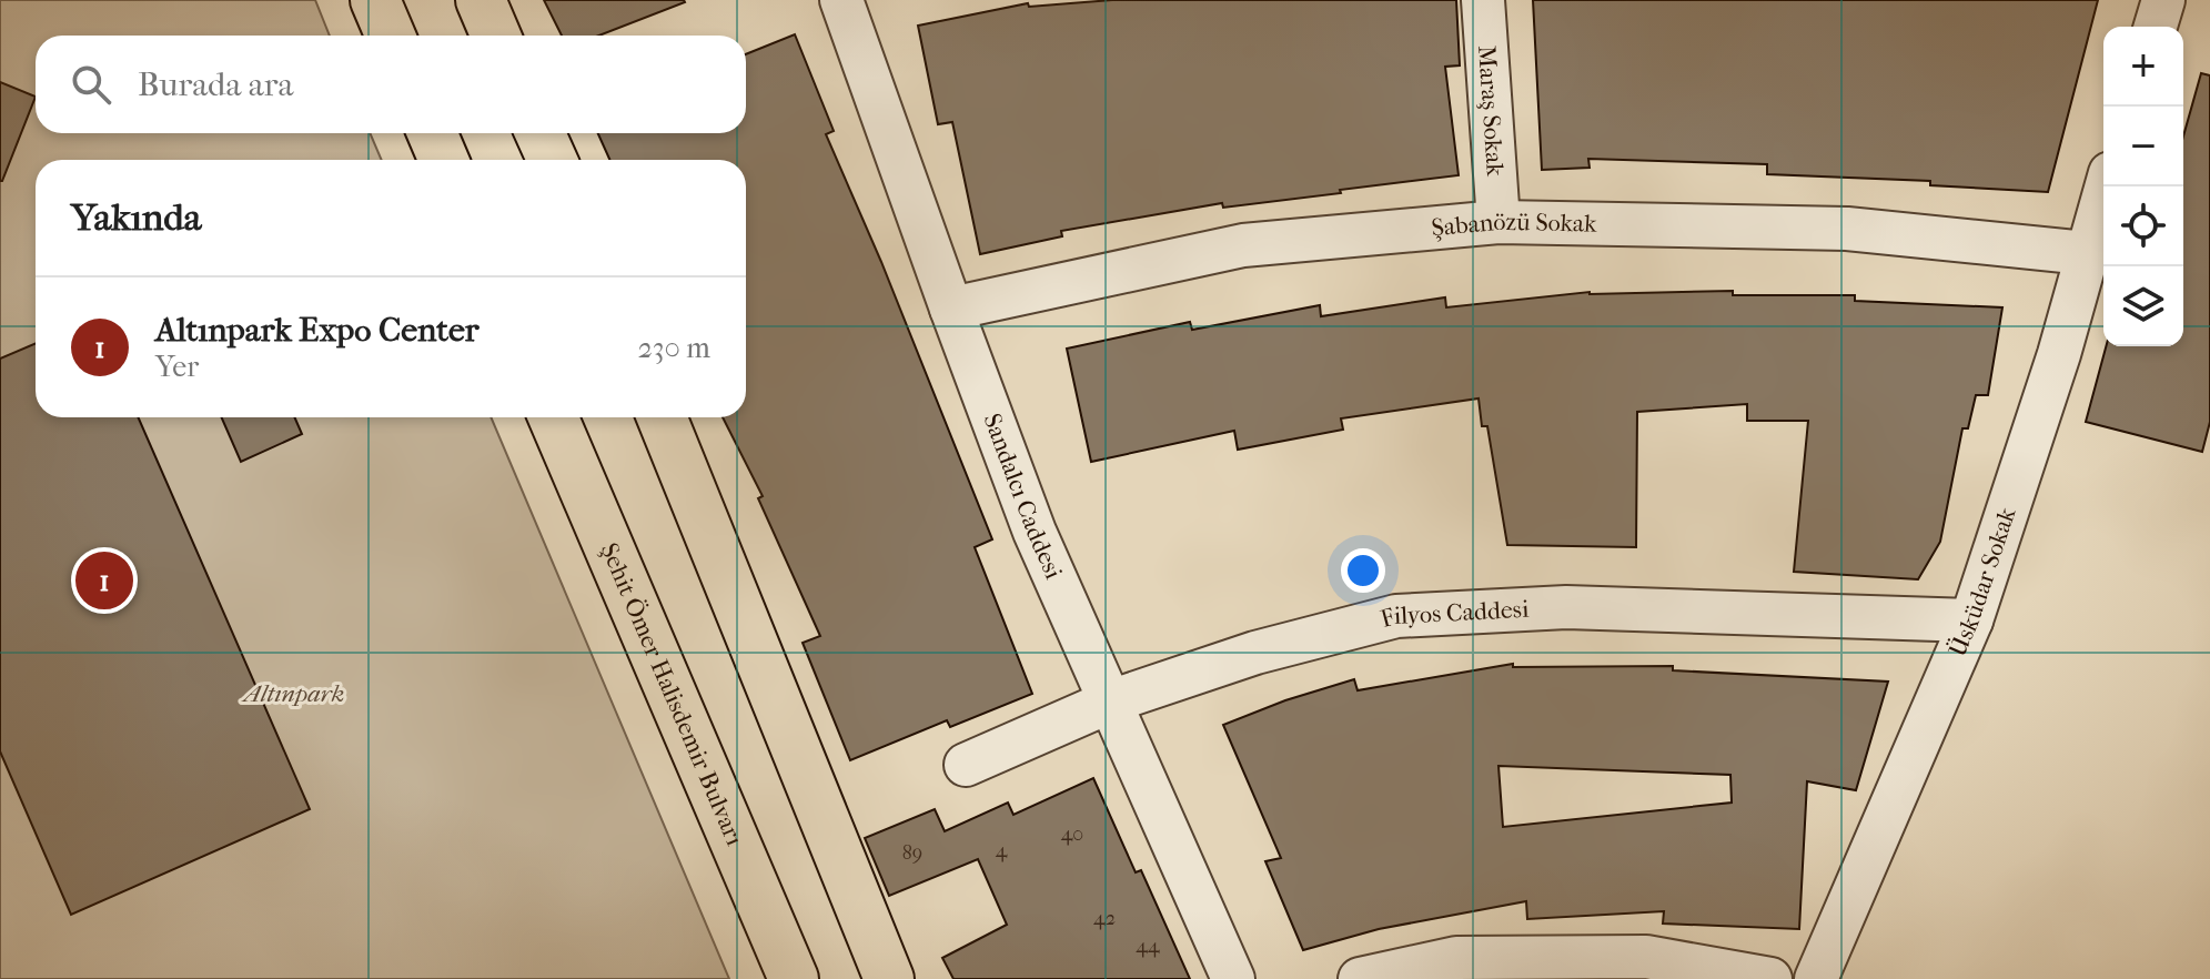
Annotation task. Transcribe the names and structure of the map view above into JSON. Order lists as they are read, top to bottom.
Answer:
{
  "streets": {
    "highway": ["Şehit Ömer Halisdemir Bulvarı"],
    "street": [
      "Maraş Sokak",
      "Şabanözü Sokak",
      "Sandalcı Caddesi",
      "Üsküdar Sokak",
      "Filyos Caddesi"
    ]
  },
  "crossings": [
    ["Maraş Sokak", "Şabanözü Sokak"],
    ["Şabanözü Sokak", "Sandalcı Caddesi"],
    ["Şabanözü Sokak", "Üsküdar Sokak"],
    ["Sandalcı Caddesi", "Filyos Caddesi"],
    ["Üsküdar Sokak", "Filyos Caddesi"]
  ],
  "parks": ["Altınpark"],
  "house_numbers": [
    "40",
    "4",
    "89",
    "42",
    "44"
  ],
  "page": {
    "map_buttons": ["+", "−"],
    "search": "Burada ara",
    "heading": "Yakında",
    "list": [
      {
        "mark": "1",
        "name": "Altınpark Expo Center",
        "note": "Yer",
        "value": "230 m"
      }
    ],
    "pins": "1"
  }
}
